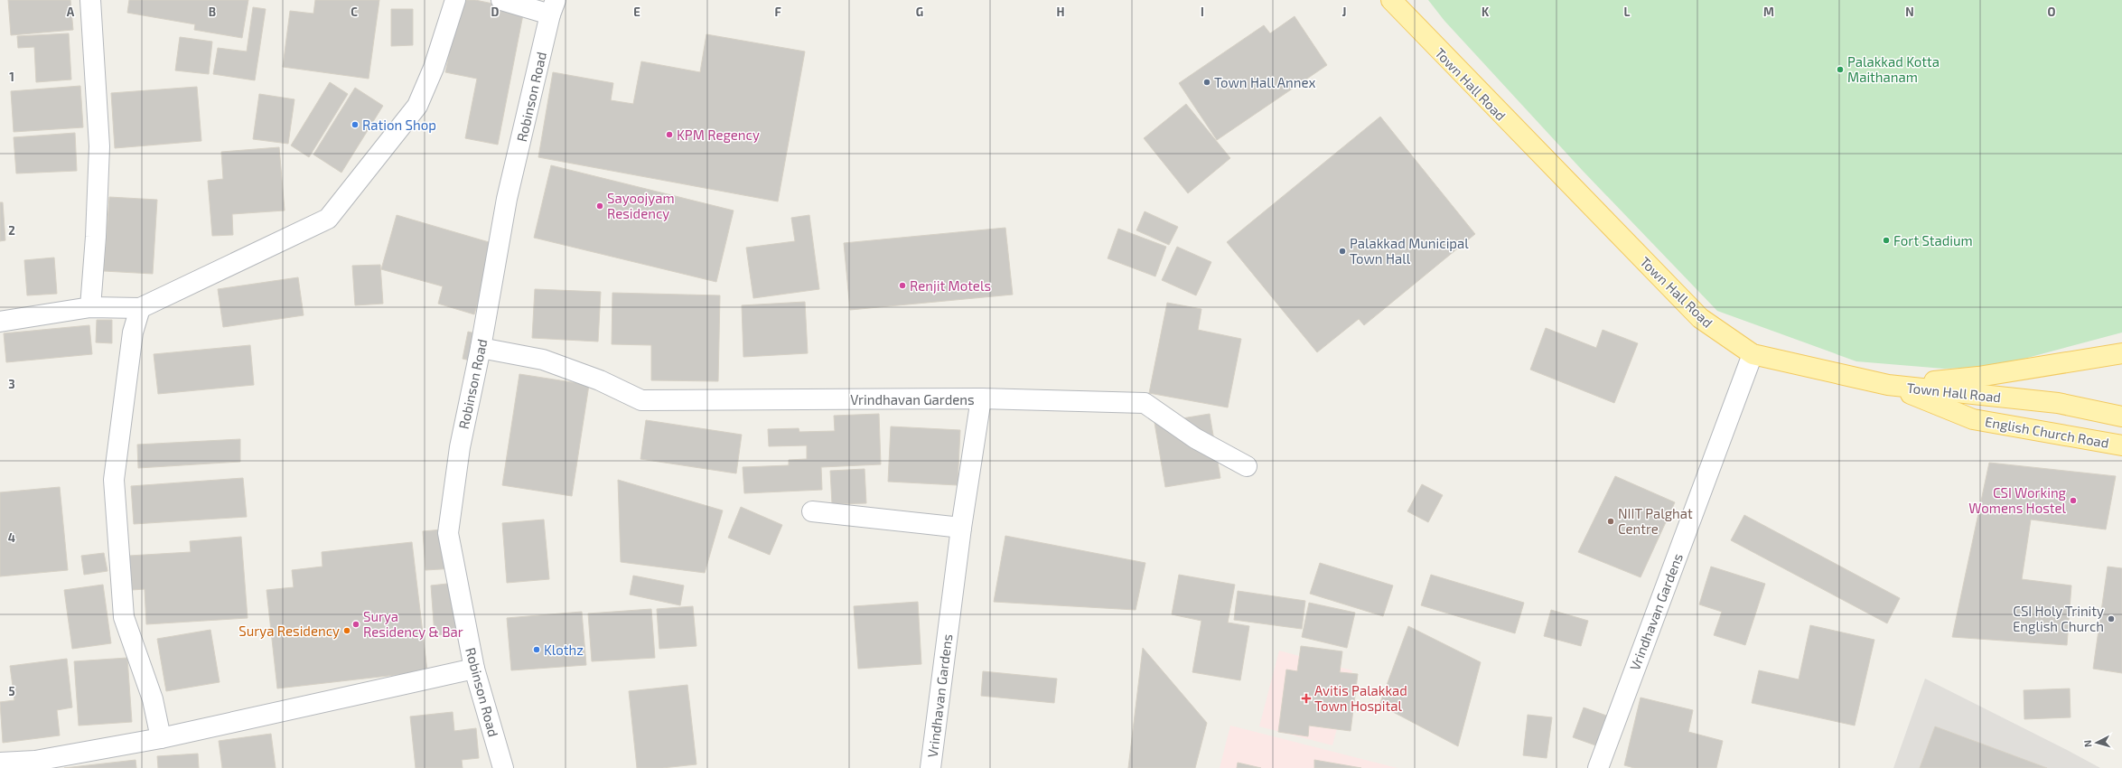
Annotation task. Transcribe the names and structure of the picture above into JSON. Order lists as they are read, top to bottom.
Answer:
{
  "streets": {
    "main road": ["Town Hall Road", "English Church Road"],
    "street": ["Robinson Road", "Vrindhavan Gardens"]
  },
  "crossings": [
    ["Town Hall Road", "Vrindhavan Gardens"],
    ["Town Hall Road", "English Church Road"],
    ["Robinson Road", "Vrindhavan Gardens"]
  ],
  "places": {
    "other": [
      "Palakkad Kotta Maithanam",
      "Town Hall Annex",
      "Ration Shop",
      "KPM Regency",
      "Sayoojyam Residency",
      "Fort Stadium",
      "Palakkad Municipal Town Hall",
      "Renjit Motels",
      "CSI Working Womens Hostel",
      "NIIT Palghat Centre",
      "CSI Holy Trinity English Church",
      "Surya Residency & Bar",
      "Surya Residency",
      "Klothz"
    ],
    "health": ["Avitis Palakkad Town Hospital"]
  },
  "north": "left",
  "grid": {
    "columns": [
      "A",
      "B",
      "C",
      "D",
      "E",
      "F",
      "G",
      "H",
      "I",
      "J",
      "K",
      "L",
      "M",
      "N",
      "O"
    ],
    "rows": [
      "1",
      "2",
      "3",
      "4",
      "5"
    ]
  }
}
